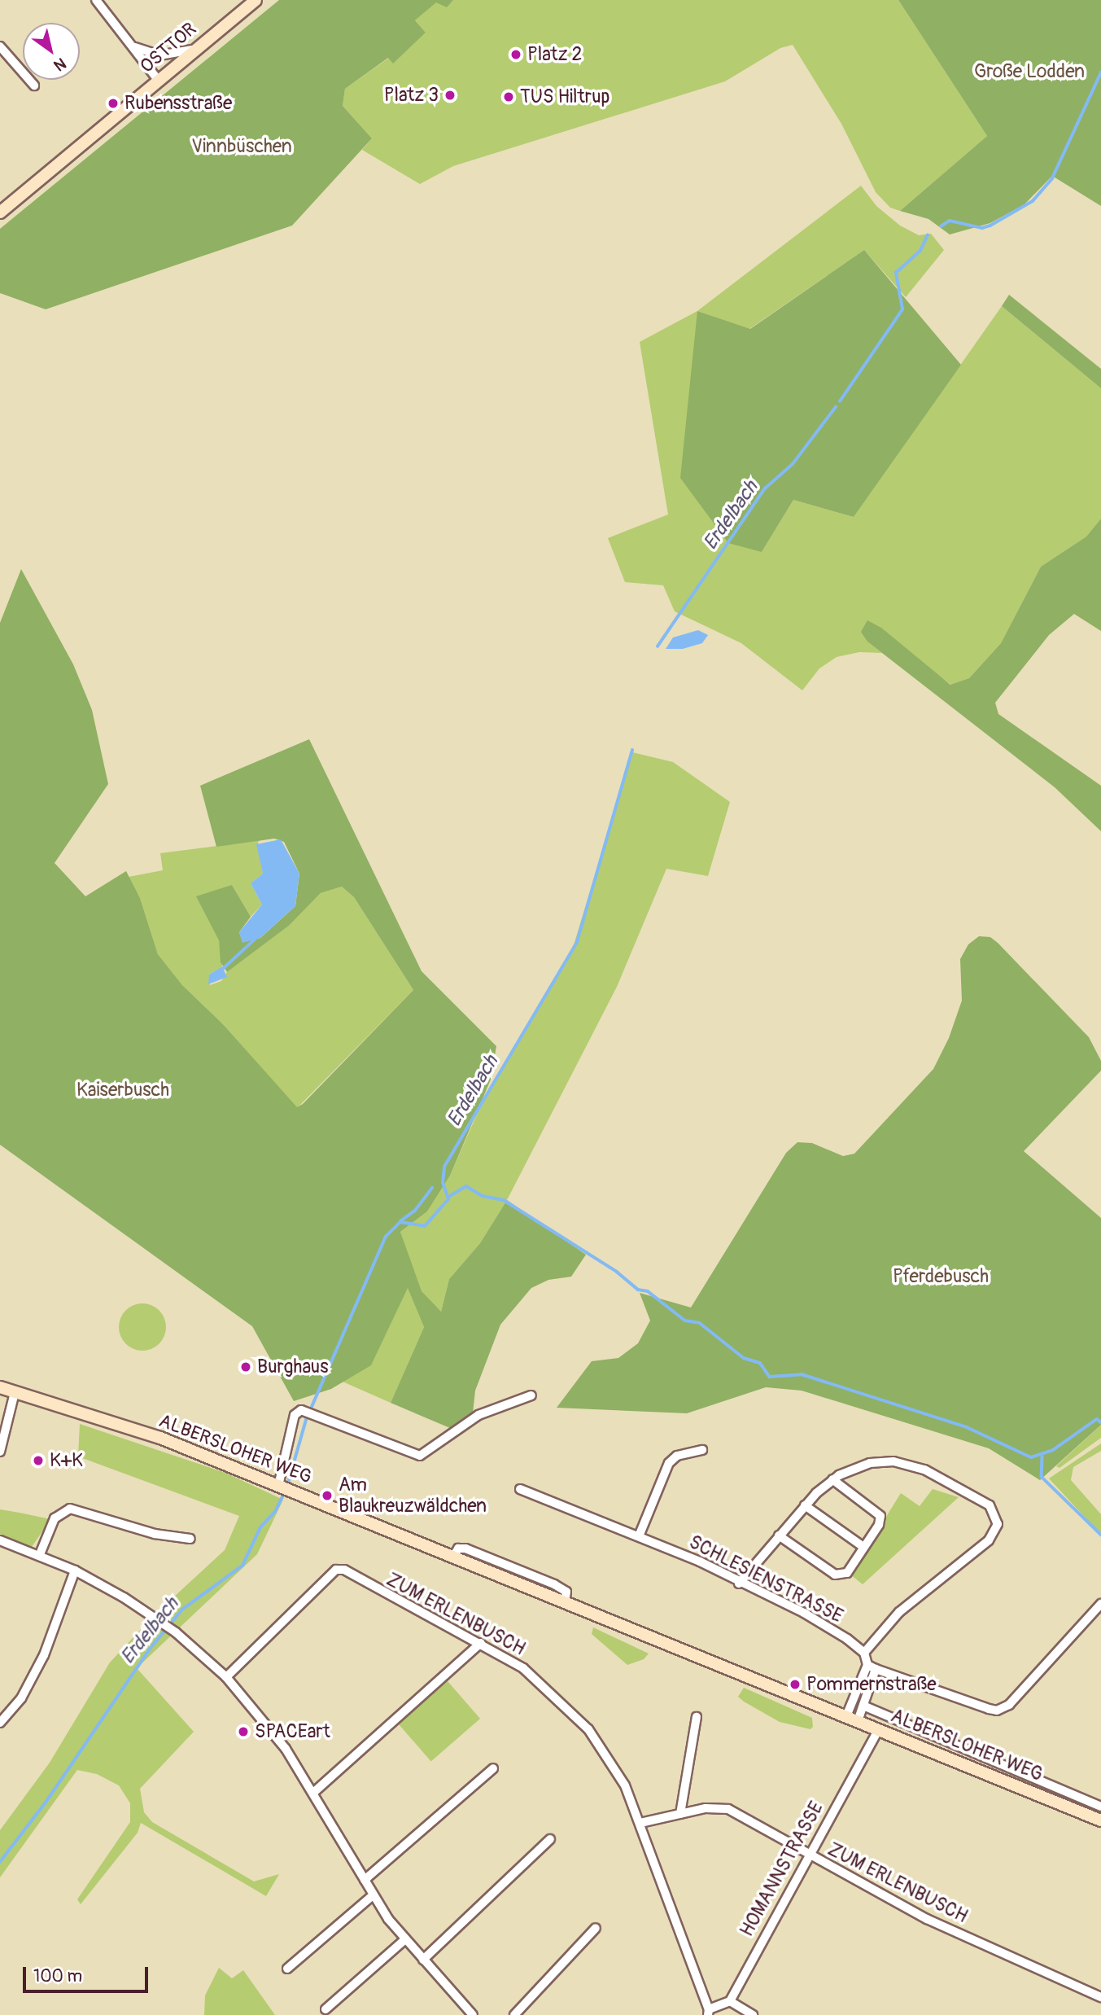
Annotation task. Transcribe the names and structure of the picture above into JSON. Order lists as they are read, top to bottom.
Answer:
{
  "streets": {
    "main road": ["OSTTOR", "ALBERSLOHER WEG"],
    "street": ["SCHLESIENSTRASSE", "ZUM ERLENBUSCH", "HOMANNSTRASSE"]
  },
  "crossings": [
    ["ALBERSLOHER WEG", "HOMANNSTRASSE"],
    ["ZUM ERLENBUSCH", "HOMANNSTRASSE"]
  ],
  "water": ["Erdelbach"],
  "parks": [
    "Große Lodden",
    "Vinnbüschen",
    "Kaiserbusch",
    "Pferdebusch"
  ],
  "places": [
    "Platz 2",
    "Platz 3",
    "TUS Hiltrup",
    "Rubensstraße",
    "Burghaus",
    "K+K",
    "Am Blaukreuzwäldchen",
    "Pommernstraße",
    "SPACEart"
  ],
  "scale_bar": "100 m",
  "north": "bottom right"
}
